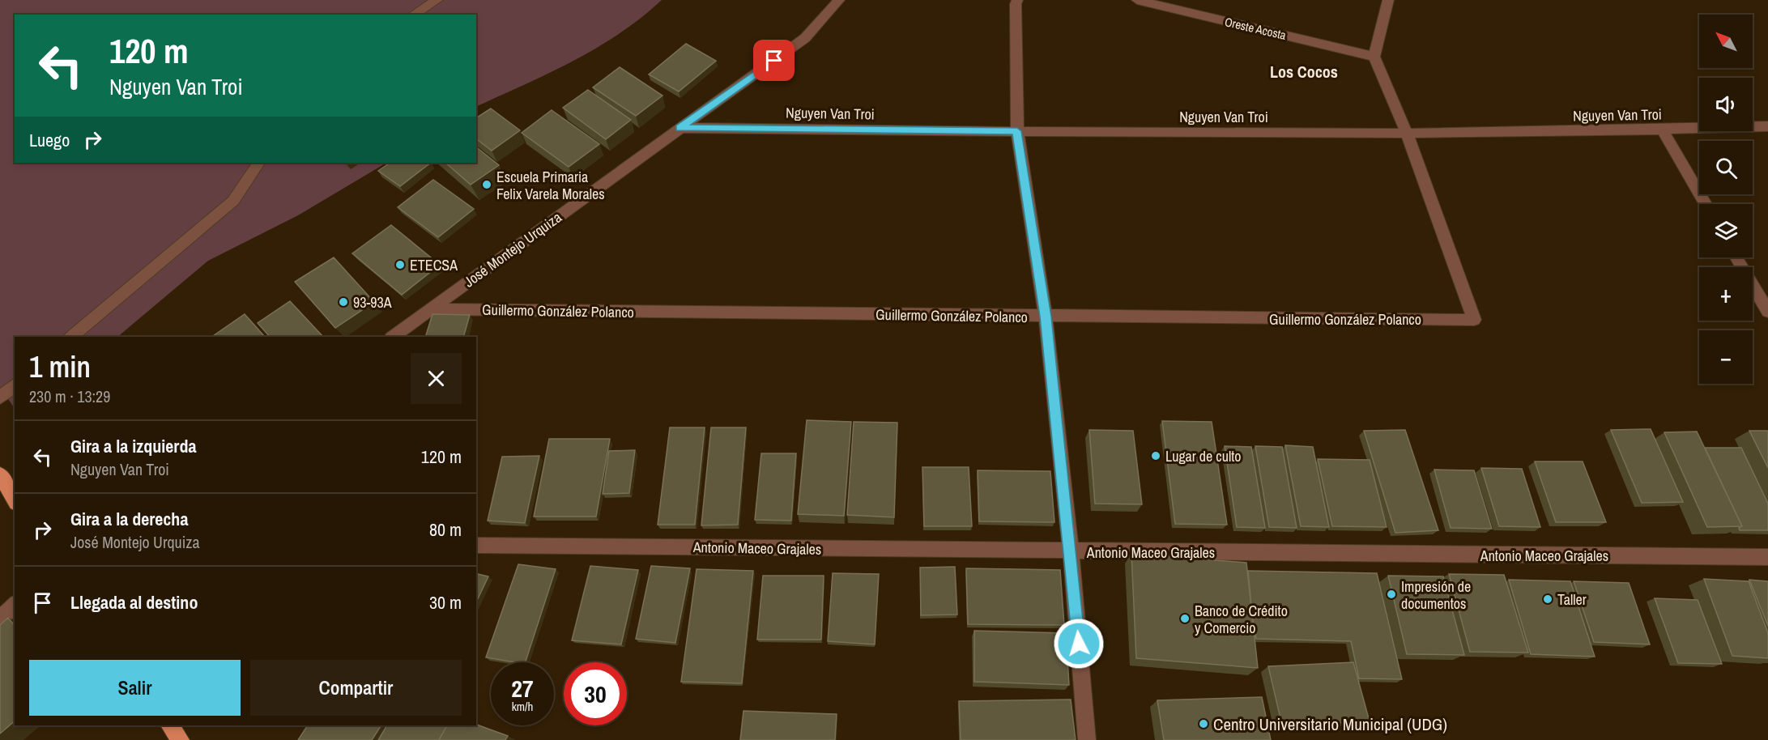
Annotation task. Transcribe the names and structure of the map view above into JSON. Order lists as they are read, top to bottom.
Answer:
{
  "streets": {
    "street": [
      "Oreste Acosta",
      "Nguyen Van Troi",
      "José Montejo Urquiza",
      "Guillermo González Polanco",
      "Antonio Maceo Grajales"
    ]
  },
  "crossings": [
    ["Nguyen Van Troi", "José Montejo Urquiza"],
    ["Nguyen Van Troi", "Guillermo González Polanco"],
    ["José Montejo Urquiza", "Guillermo González Polanco"]
  ],
  "districts": ["Los Cocos"],
  "places": [
    "Escuela Primaria Felix Varela Morales",
    "ETECSA",
    "93-93A",
    "Lugar de culto",
    "Impresión de documentos",
    "Taller",
    "Banco de Crédito y Comercio",
    "Centro Universitario Municipal (UDG)"
  ],
  "north": "top left",
  "page": {
    "map_buttons": ["+", "−"],
    "turn": ["120 m", "Nguyen Van Troi"],
    "then": "Luego",
    "heading": ["1 min", "230 m · 13:29"],
    "list": [
      {
        "name": "Gira a la izquierda",
        "note": "Nguyen Van Troi",
        "value": "120 m"
      },
      {
        "name": "Gira a la derecha",
        "note": "José Montejo Urquiza",
        "value": "80 m"
      },
      {
        "name": "Llegada al destino",
        "value": "30 m"
      }
    ],
    "buttons": ["Salir", "Compartir"],
    "speed": "27 km/h",
    "limit": "30"
  }
}
